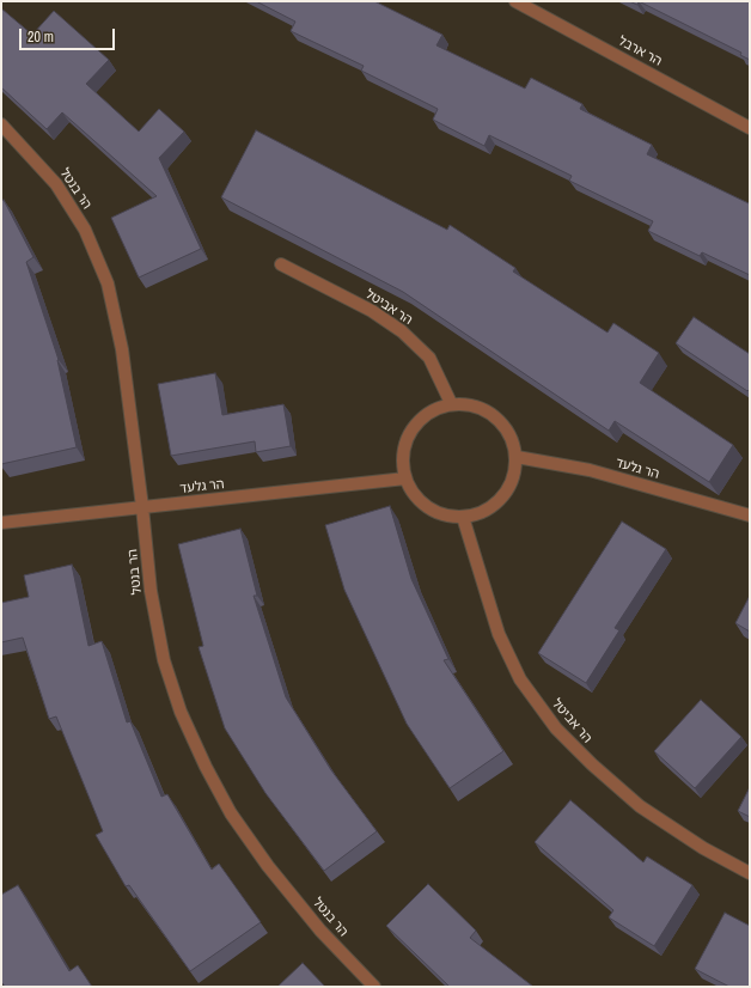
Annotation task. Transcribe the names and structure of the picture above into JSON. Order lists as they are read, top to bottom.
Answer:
{
  "streets": {
    "street": [
      "הר ארבל",
      "הר בנטל",
      "הר אביטל",
      "הר גלעד"
    ]
  },
  "crossings": [
    ["הר בנטל", "הר גלעד"],
    ["הר אביטל", "הר גלעד"]
  ],
  "scale_bar": "20 m"
}
